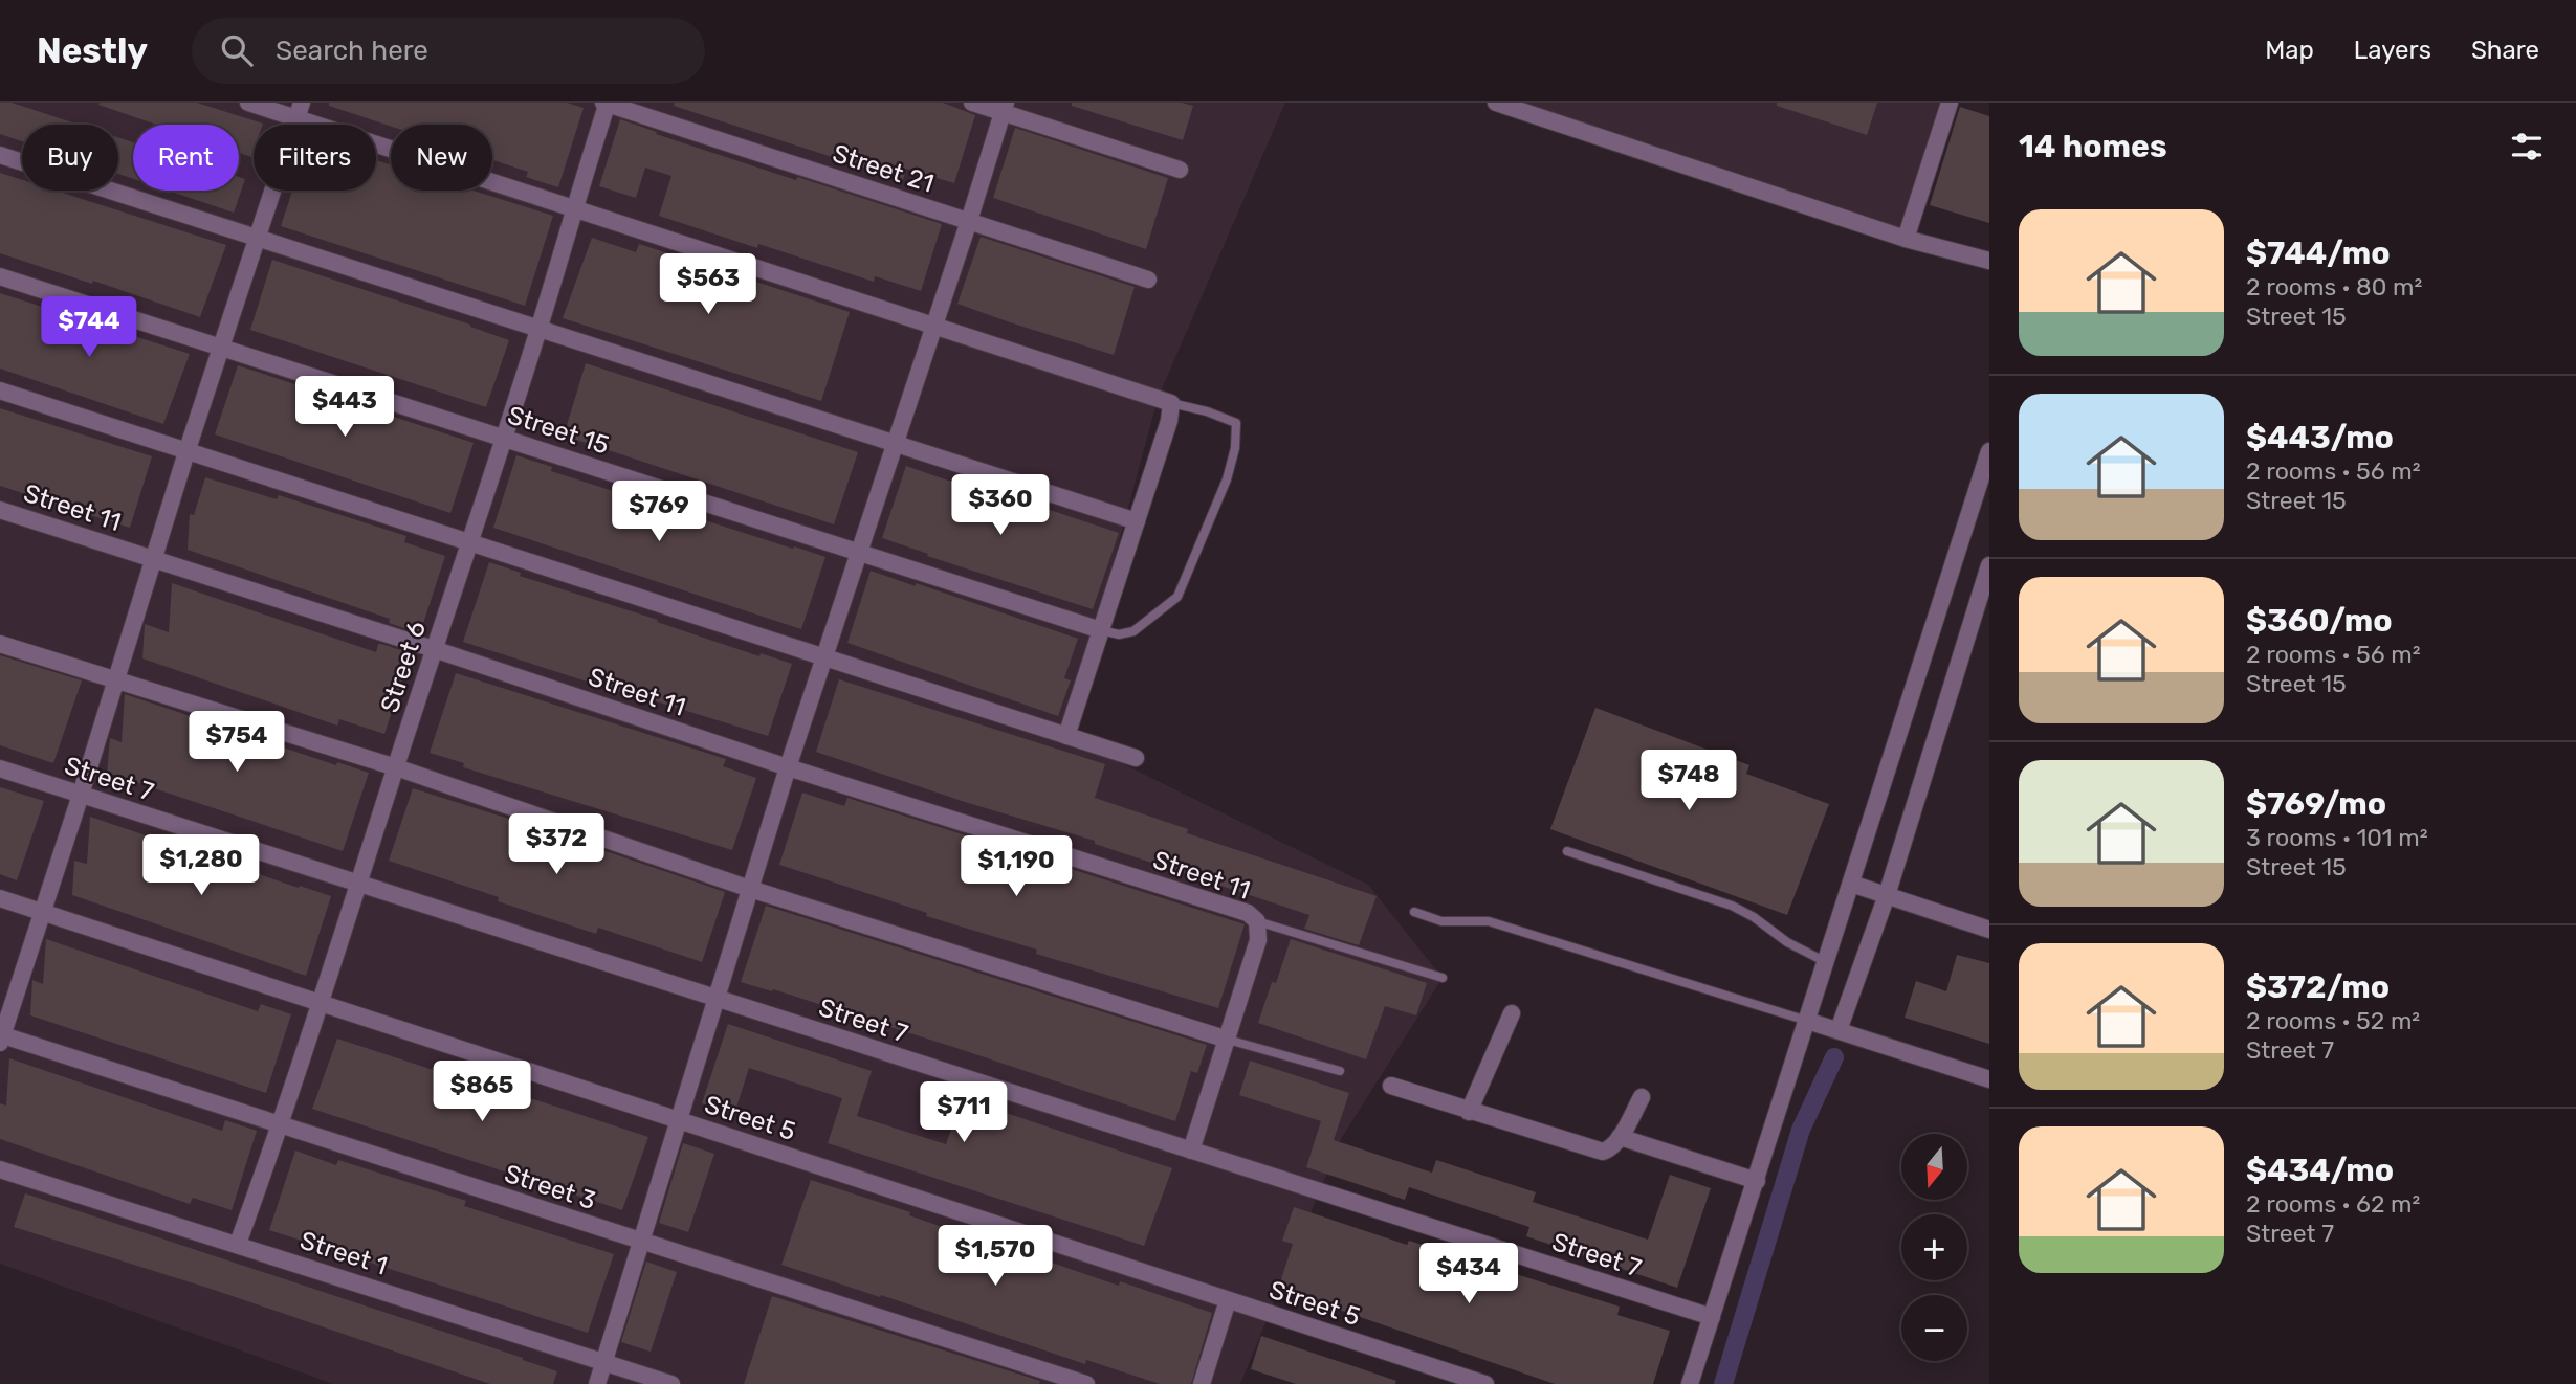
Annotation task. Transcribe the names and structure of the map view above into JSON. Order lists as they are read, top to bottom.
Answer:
{
  "streets": {
    "street": [
      "Street 21",
      "Street 15",
      "Street 11",
      "Street 6",
      "Street 7",
      "Street 5",
      "Street 3",
      "Street 1"
    ]
  },
  "crossings": [
    ["Street 21", "Street 6"],
    ["Street 15", "Street 6"],
    ["Street 11", "Street 6"],
    ["Street 6", "Street 7"],
    ["Street 6", "Street 5"],
    ["Street 6", "Street 3"],
    ["Street 6", "Street 1"]
  ],
  "north": "bottom",
  "page": {
    "header": "Nestly",
    "search": "Search here",
    "nav": ["Map", "Layers", "Share"],
    "heading": "14 homes",
    "chip": [
      "Buy",
      "Rent",
      "Filters",
      "New"
    ],
    "list": [
      {
        "name": "$744/mo",
        "note": "2 rooms · 80 m² · Street 15"
      },
      {
        "name": "$443/mo",
        "note": "2 rooms · 56 m² · Street 15"
      },
      {
        "name": "$360/mo",
        "note": "2 rooms · 56 m² · Street 15"
      },
      {
        "name": "$769/mo",
        "note": "3 rooms · 101 m² · Street 15"
      },
      {
        "name": "$372/mo",
        "note": "2 rooms · 52 m² · Street 7"
      },
      {
        "name": "$434/mo",
        "note": "2 rooms · 62 m² · Street 7"
      }
    ],
    "price": [
      "$563",
      "$744",
      "$443",
      "$360",
      "$769",
      "$754",
      "$748",
      "$372",
      "$1,280",
      "$1,190",
      "$865",
      "$711",
      "$1,570",
      "$434"
    ],
    "map_buttons": ["+", "−"]
  }
}
